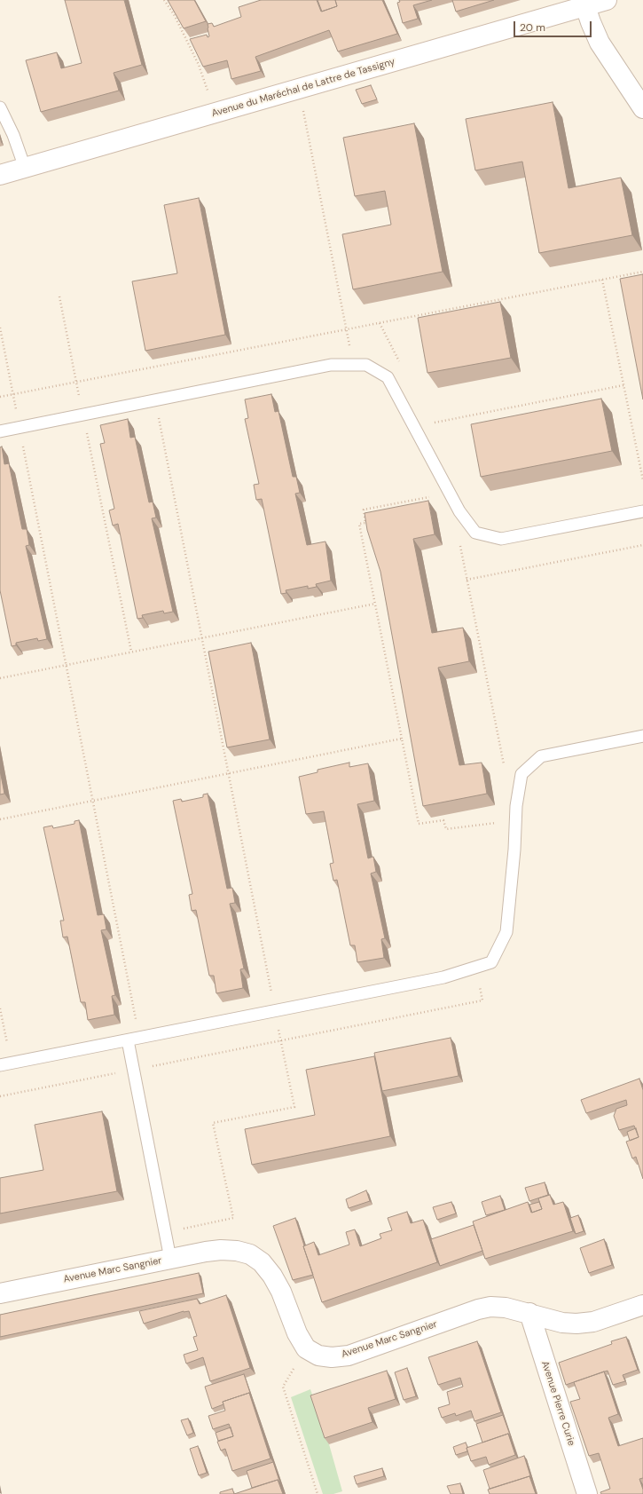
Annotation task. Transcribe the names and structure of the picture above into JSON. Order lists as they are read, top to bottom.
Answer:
{
  "streets": {
    "street": ["Avenue du Maréchal de Lattre de Tassigny", "Avenue Marc Sangnier", "Avenue Pierre Curie"]
  },
  "crossings": [
    ["Avenue Marc Sangnier", "Avenue Pierre Curie"]
  ],
  "scale_bar": "20 m"
}
